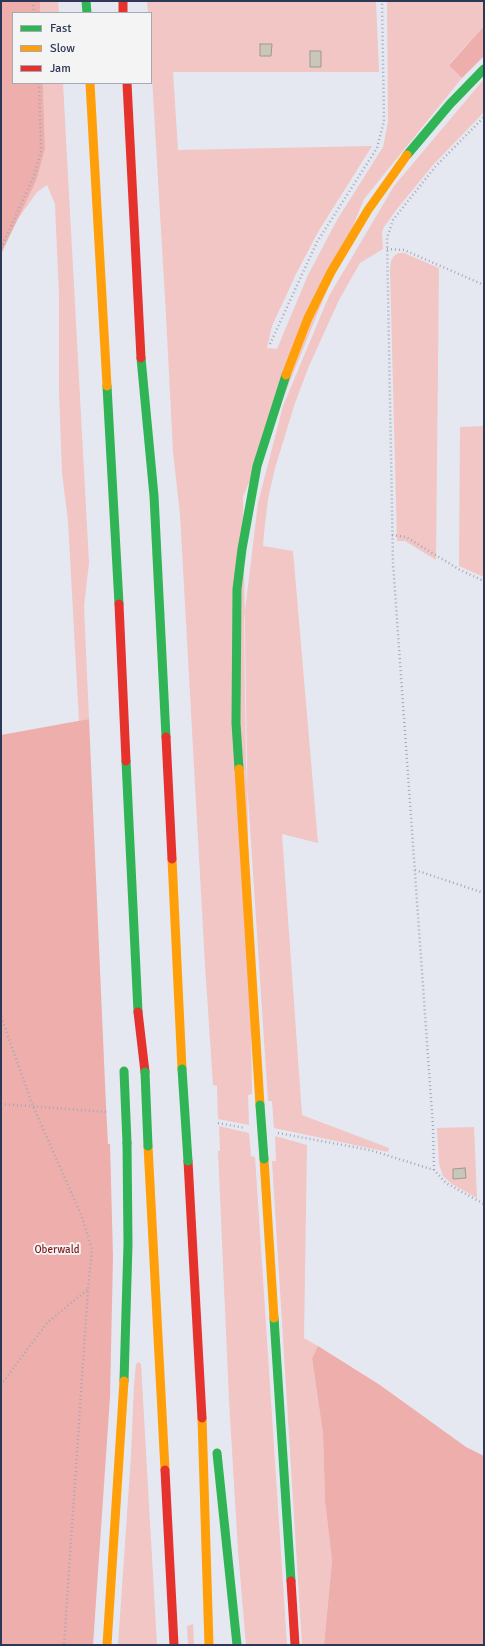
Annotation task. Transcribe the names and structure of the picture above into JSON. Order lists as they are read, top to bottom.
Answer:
{
  "parks": ["Oberwald"],
  "legend": ["Fast", "Slow", "Jam"]
}
